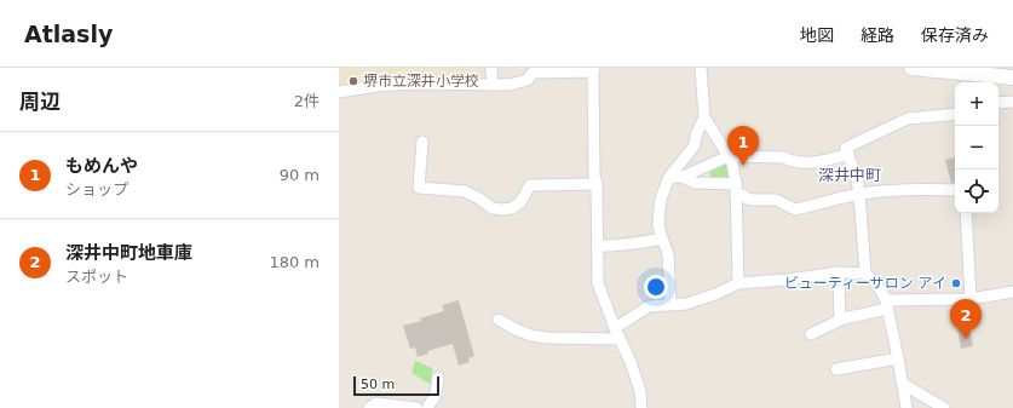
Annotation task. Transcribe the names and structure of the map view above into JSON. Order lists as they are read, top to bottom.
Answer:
{
  "districts": ["深井中町"],
  "places": ["堺市立深井小学校", "ビューティーサロン アイ"],
  "scale_bar": "50 m",
  "page": {
    "header": "Atlasly",
    "nav": ["地図", "経路", "保存済み"],
    "heading": ["周辺", "2件"],
    "map_buttons": ["+", "−"],
    "pins": ["1", "2"],
    "list": [
      {
        "mark": "1",
        "name": "もめんや",
        "note": "ショップ",
        "value": "90 m"
      },
      {
        "mark": "2",
        "name": "深井中町地車庫",
        "note": "スポット",
        "value": "180 m"
      }
    ],
    "scale": "50 m"
  }
}
